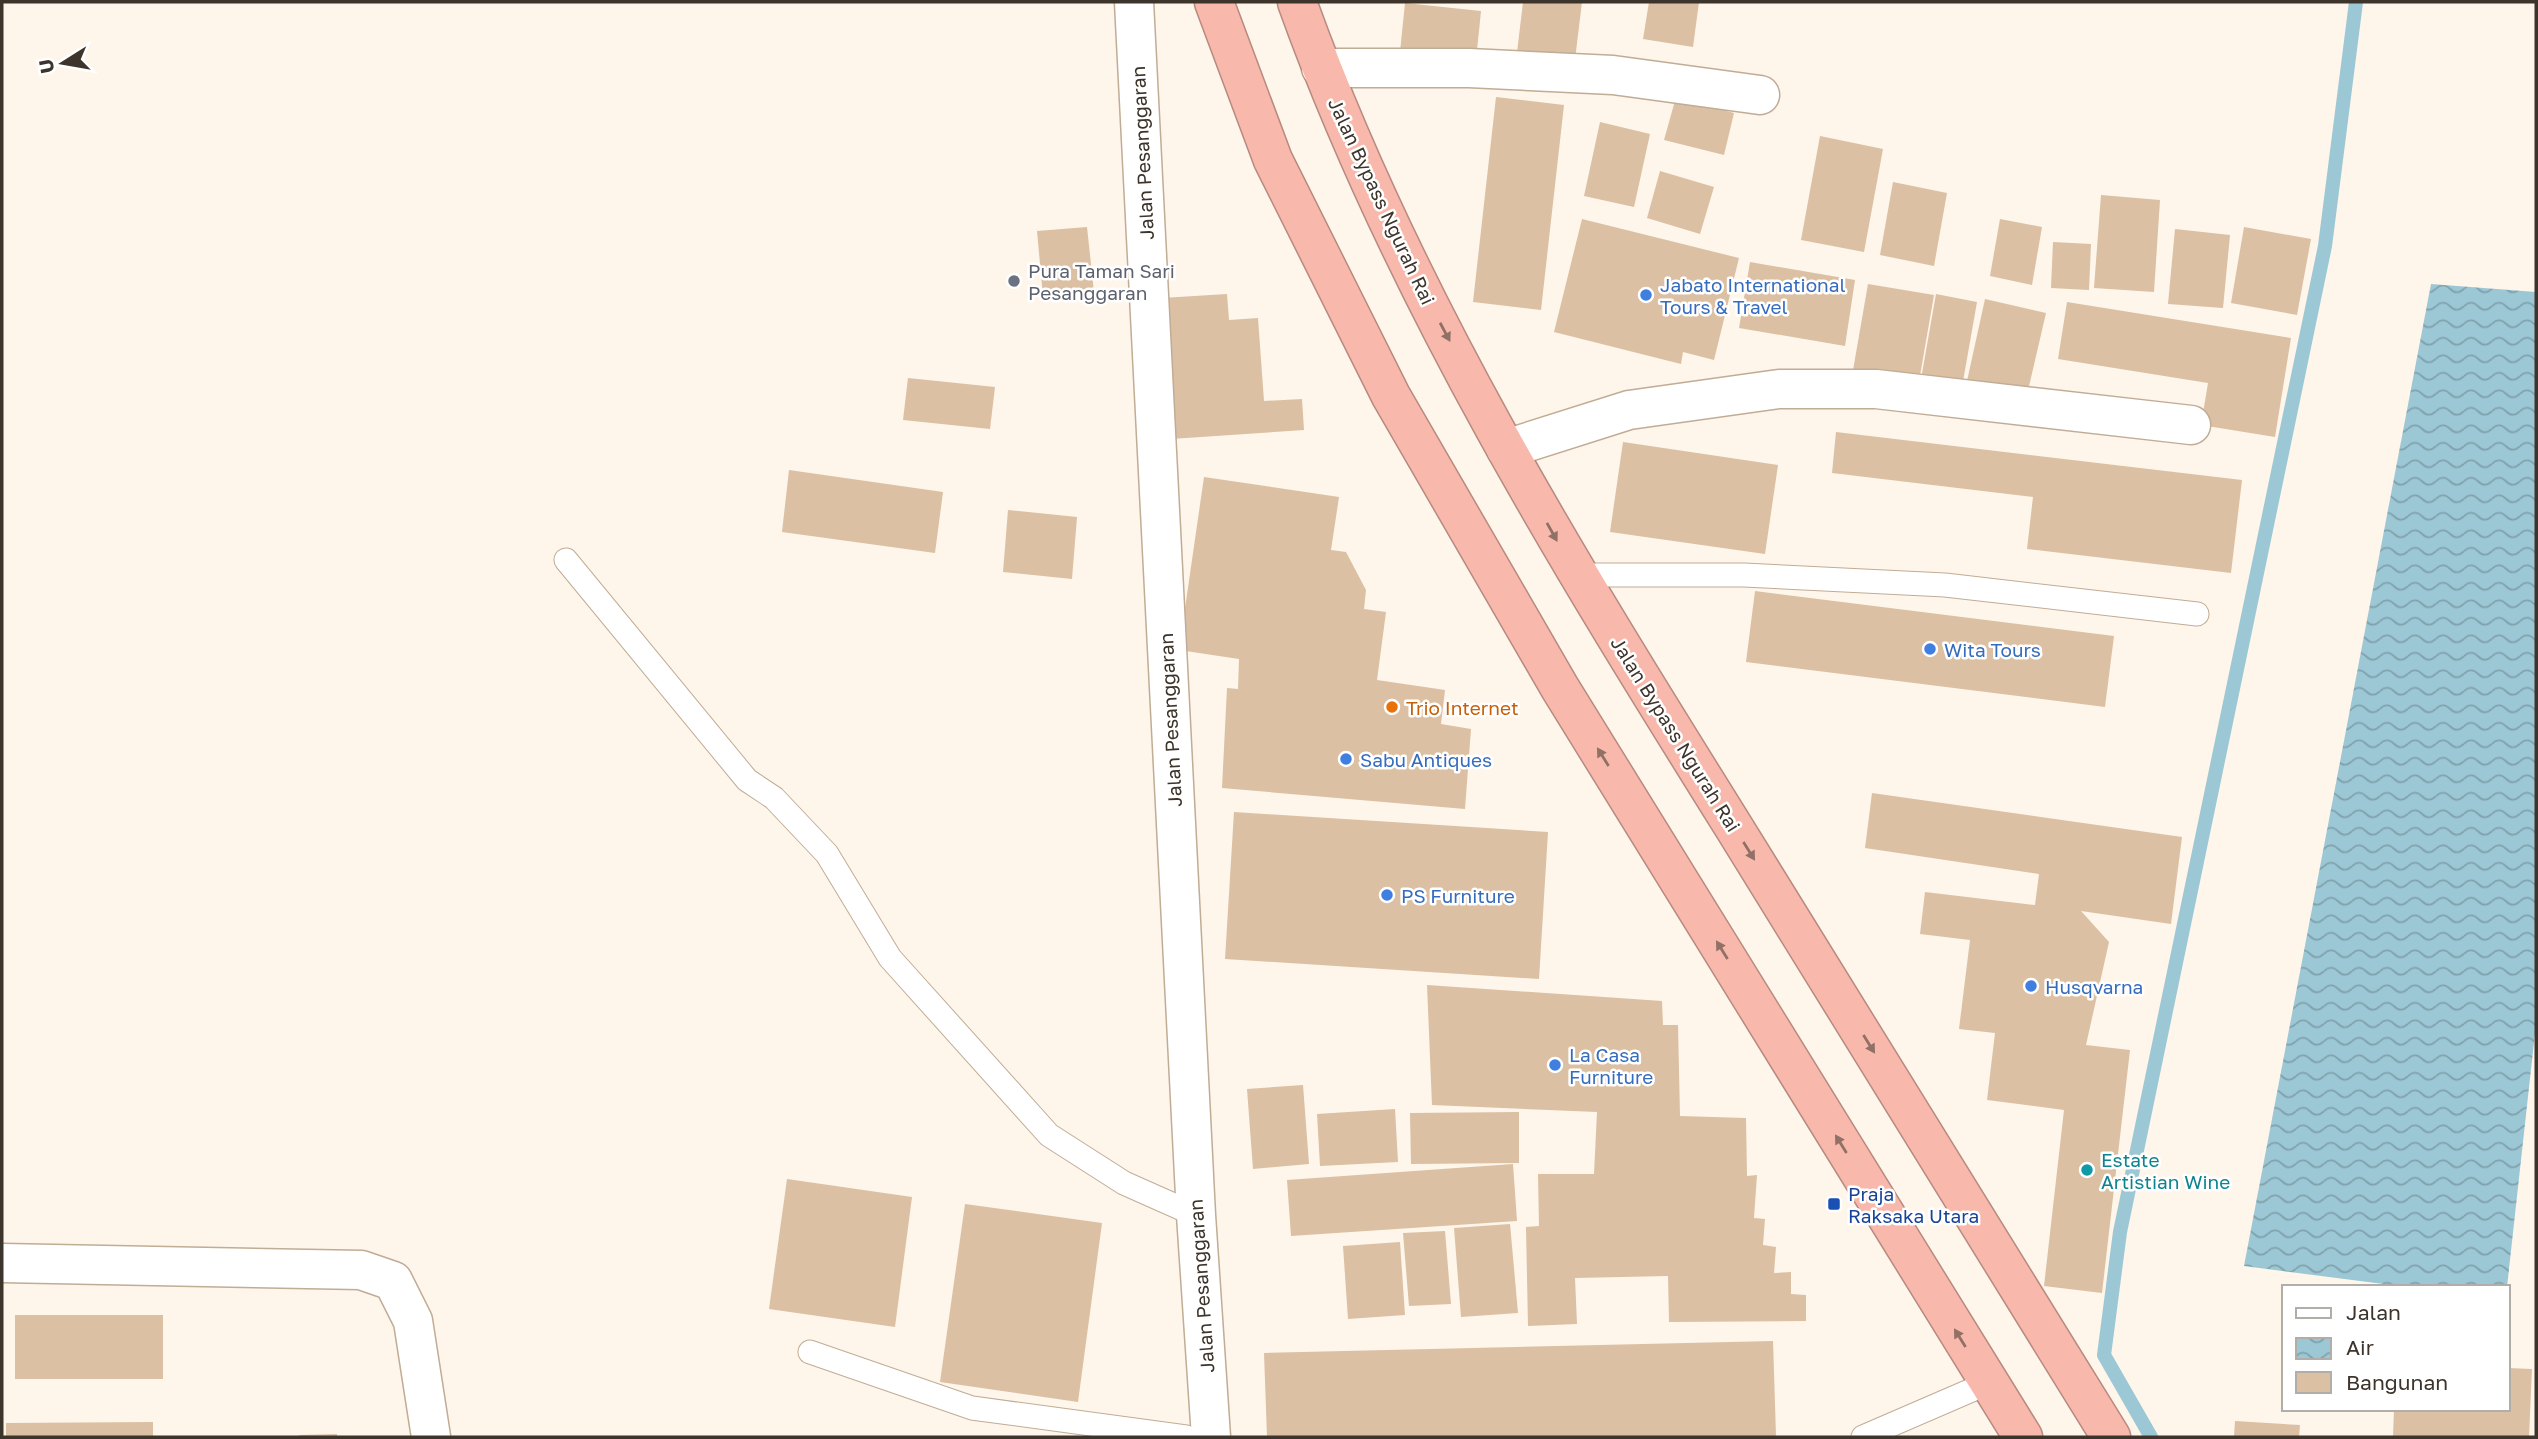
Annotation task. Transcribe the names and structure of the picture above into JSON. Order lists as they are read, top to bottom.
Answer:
{
  "streets": {
    "highway": ["Jalan Bypass Ngurah Rai"],
    "street": ["Jalan Pesanggaran"]
  },
  "places": {
    "other": [
      "Pura Taman Sari Pesanggaran",
      "Jabato International Tours & Travel",
      "Wita Tours",
      "Trio Internet",
      "Sabu Antiques",
      "PS Furniture",
      "Husqvarna",
      "La Casa Furniture",
      "Estate Artistian Wine"
    ],
    "transit": ["Praja Raksaka Utara"]
  },
  "legend": ["Jalan", "Air", "Bangunan"],
  "north": "left"
}
